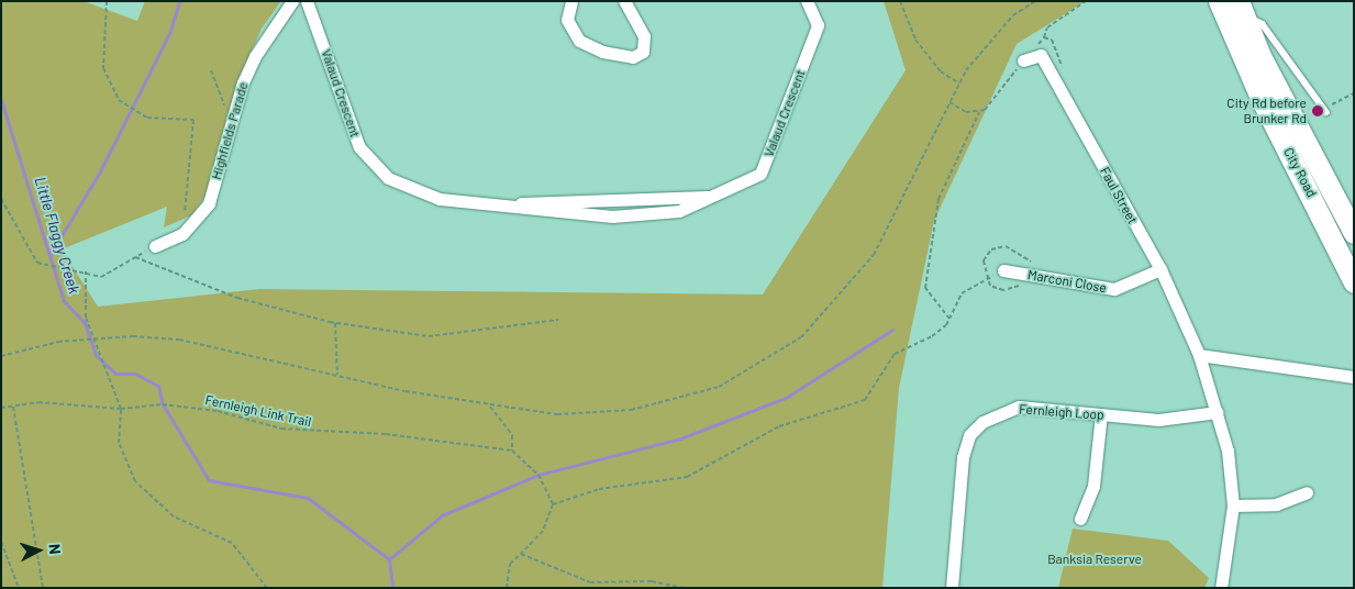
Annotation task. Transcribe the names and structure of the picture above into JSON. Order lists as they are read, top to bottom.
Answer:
{
  "streets": {
    "highway": ["City Road"],
    "street": [
      "Valaud Crescent",
      "Highfields Parade",
      "Faul Street",
      "Marconi Close",
      "Fernleigh Loop"
    ],
    "path": ["Fernleigh Link Trail"]
  },
  "crossings": [
    ["Faul Street", "Marconi Close"],
    ["Faul Street", "Fernleigh Loop"]
  ],
  "water": ["Little Flaggy Creek"],
  "parks": ["Banksia Reserve"],
  "places": ["City Rd before Brunker Rd"],
  "north": "right"
}
